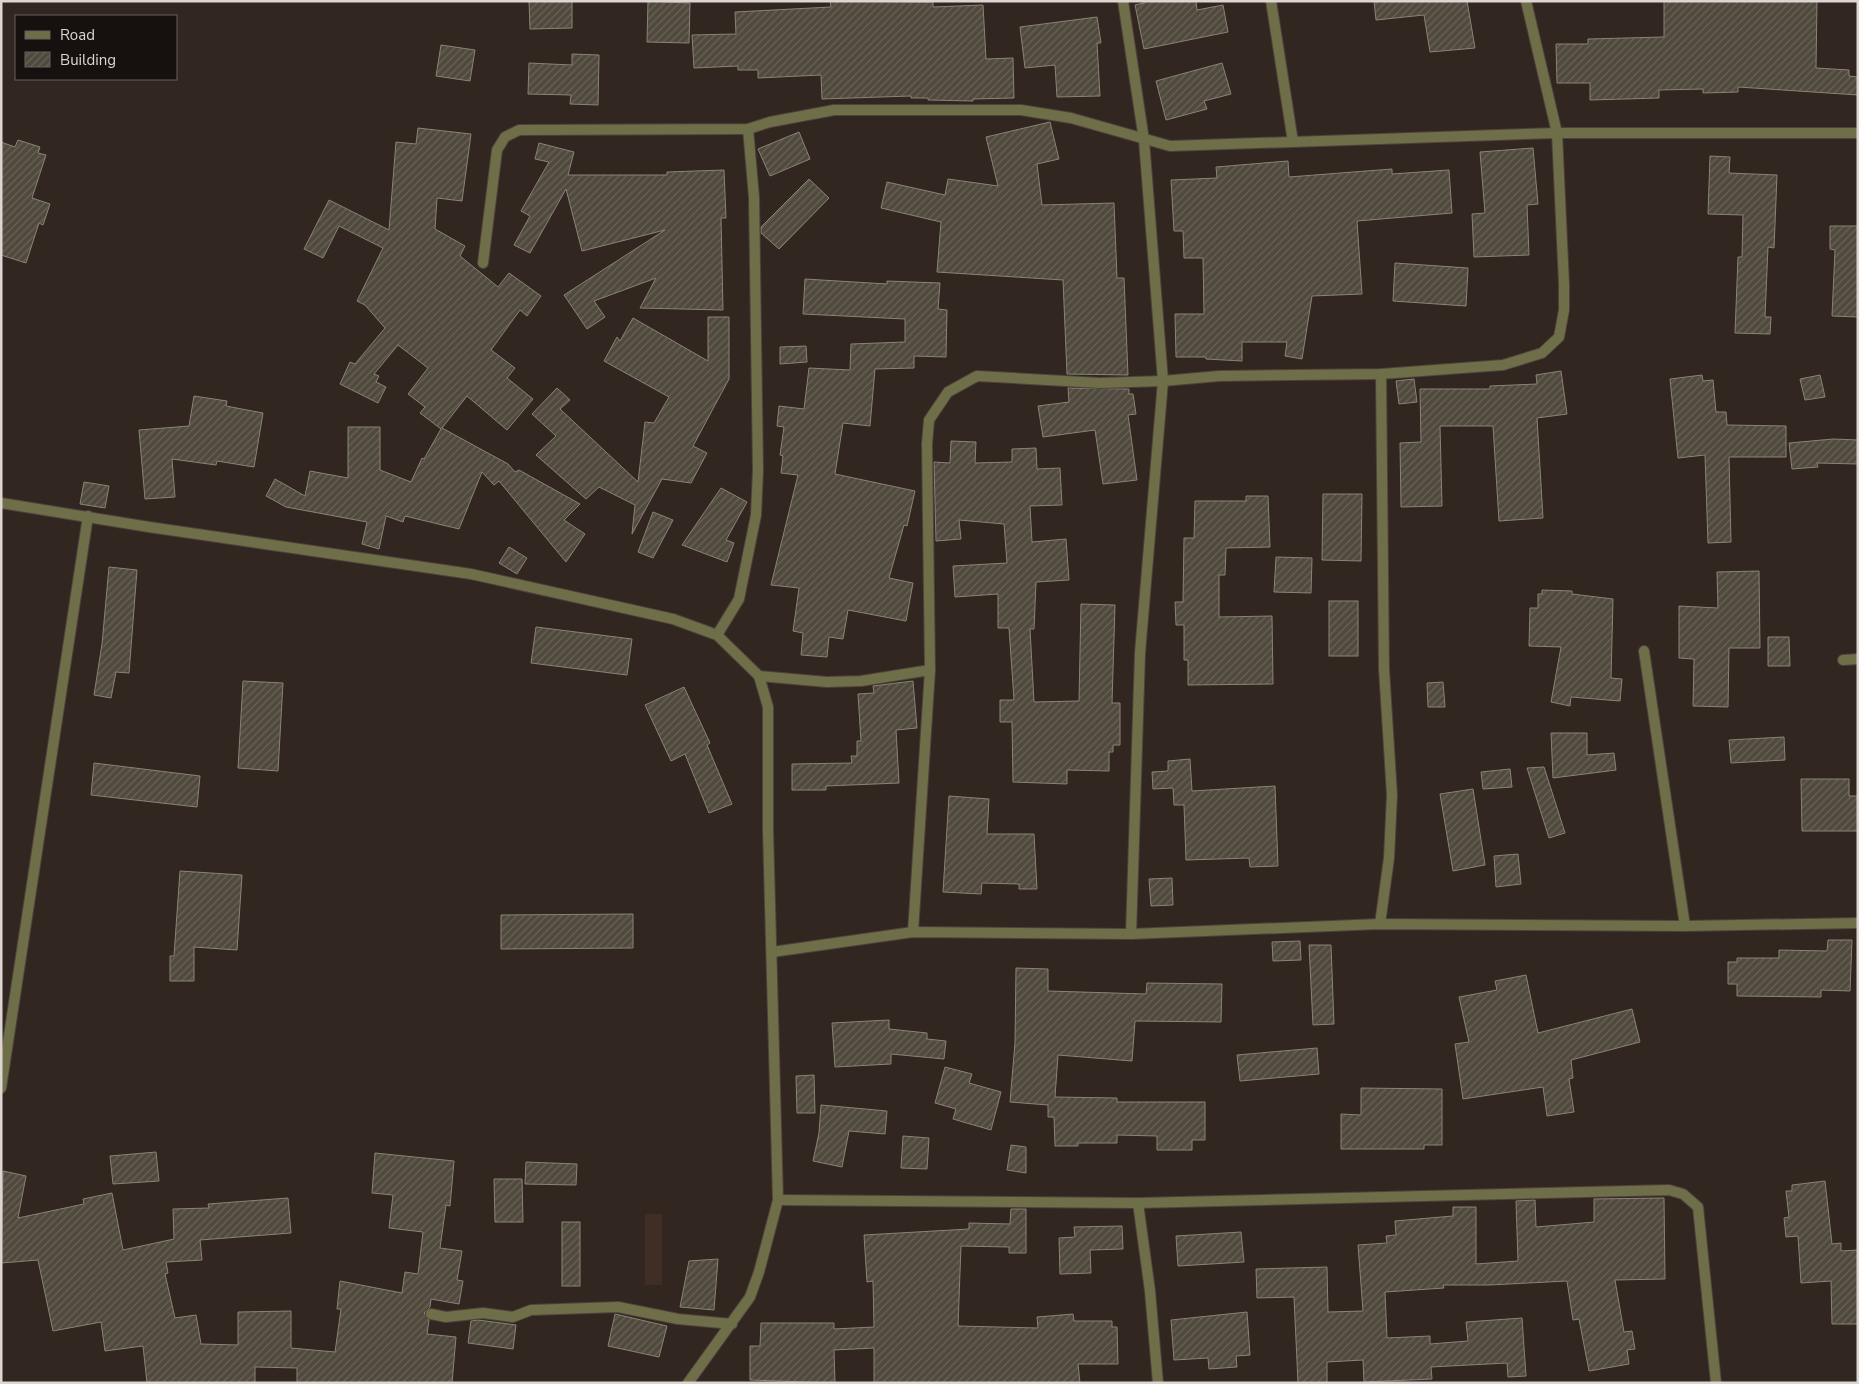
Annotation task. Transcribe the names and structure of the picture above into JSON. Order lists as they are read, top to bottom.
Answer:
{
  "legend": ["Road", "Building"]
}
